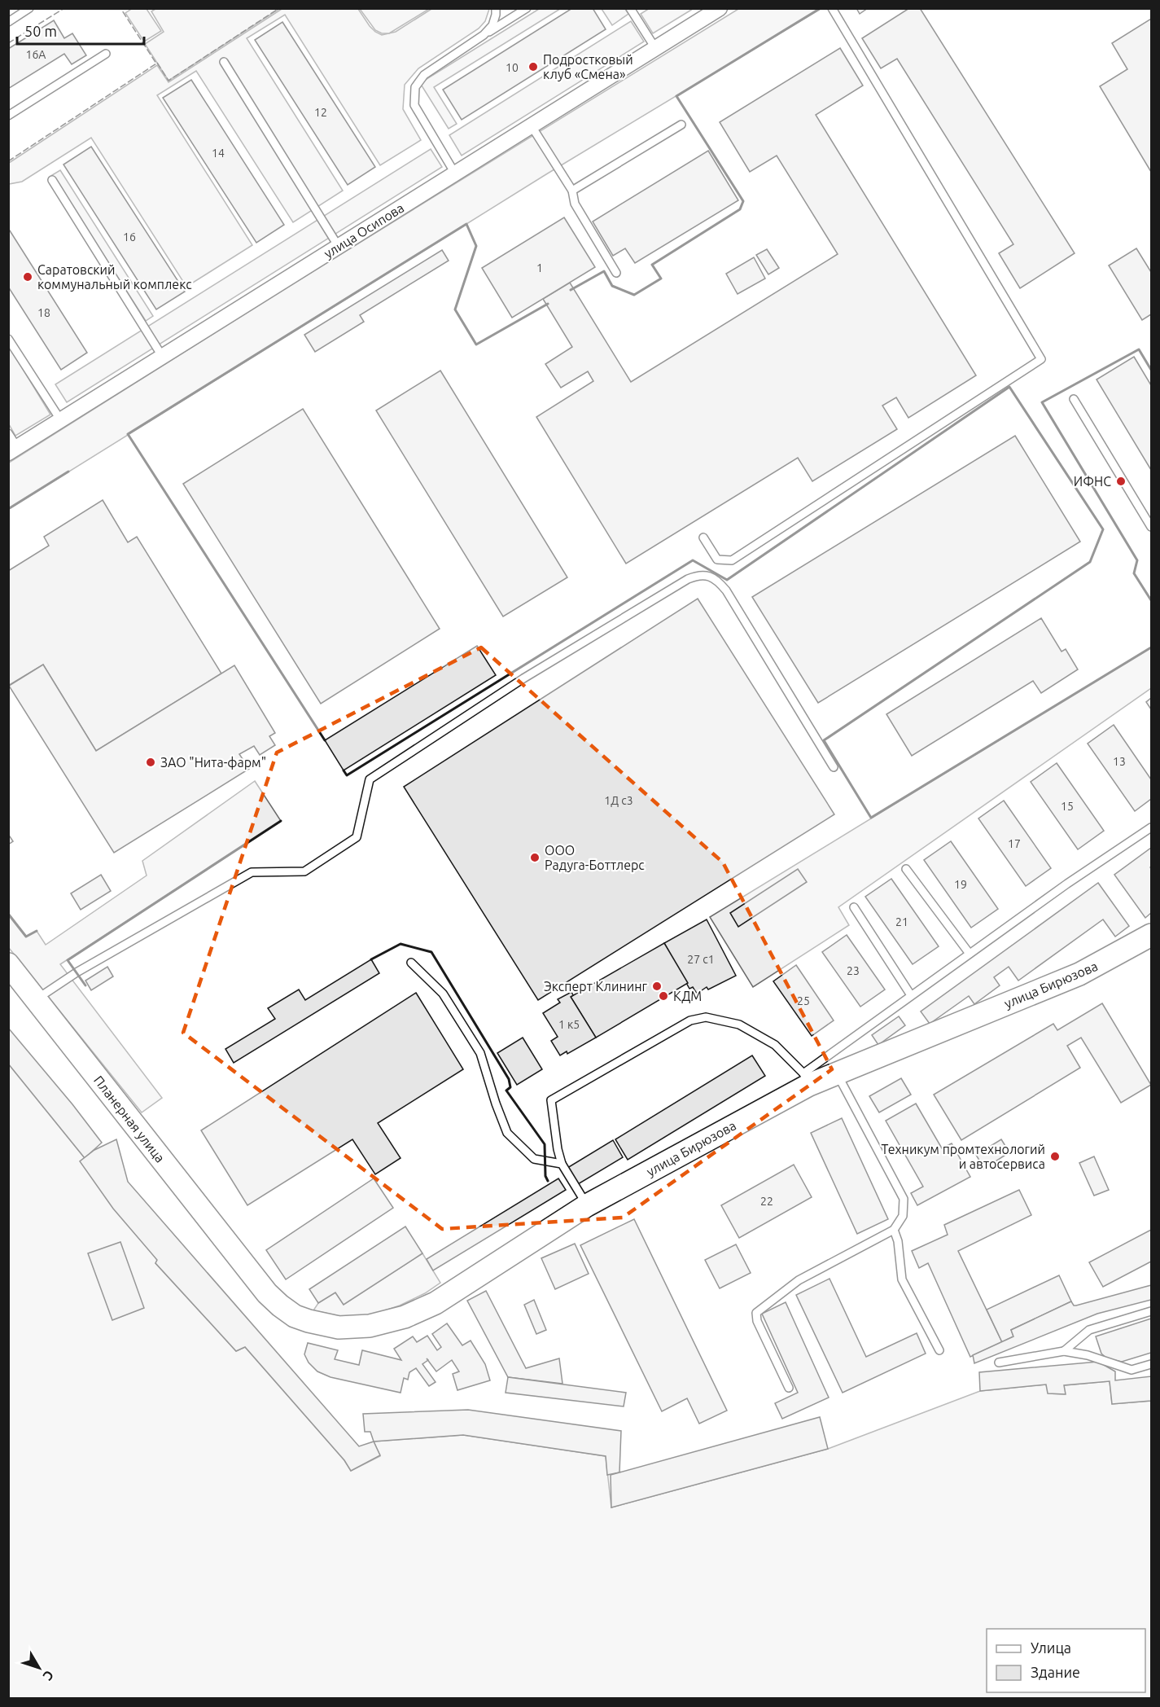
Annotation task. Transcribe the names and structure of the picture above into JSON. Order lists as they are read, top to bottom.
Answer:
{
  "streets": {
    "main road": ["улица Бирюзова", "Планерная улица"],
    "street": ["улица Осипова"]
  },
  "crossings": [
    ["улица Бирюзова", "Планерная улица"]
  ],
  "places": [
    "Подростковый клуб «Смена»",
    "Саратовский коммунальный комплекс",
    "ИФНС",
    "ЗАО \"Нита-фарм\"",
    "ООО Радуга-Боттлерс",
    "Эксперт Клининг",
    "КДМ",
    "Техникум промтехнологий и автосервиса"
  ],
  "house_numbers": [
    "16А",
    "10",
    "12",
    "14",
    "16",
    "1",
    "18",
    "13",
    "1Д с3",
    "15",
    "17",
    "19",
    "21",
    "27 с1",
    "23",
    "25",
    "1 к5",
    "22"
  ],
  "legend": ["Улица", "Здание"],
  "scale_bar": "50 m",
  "north": "bottom right"
}
